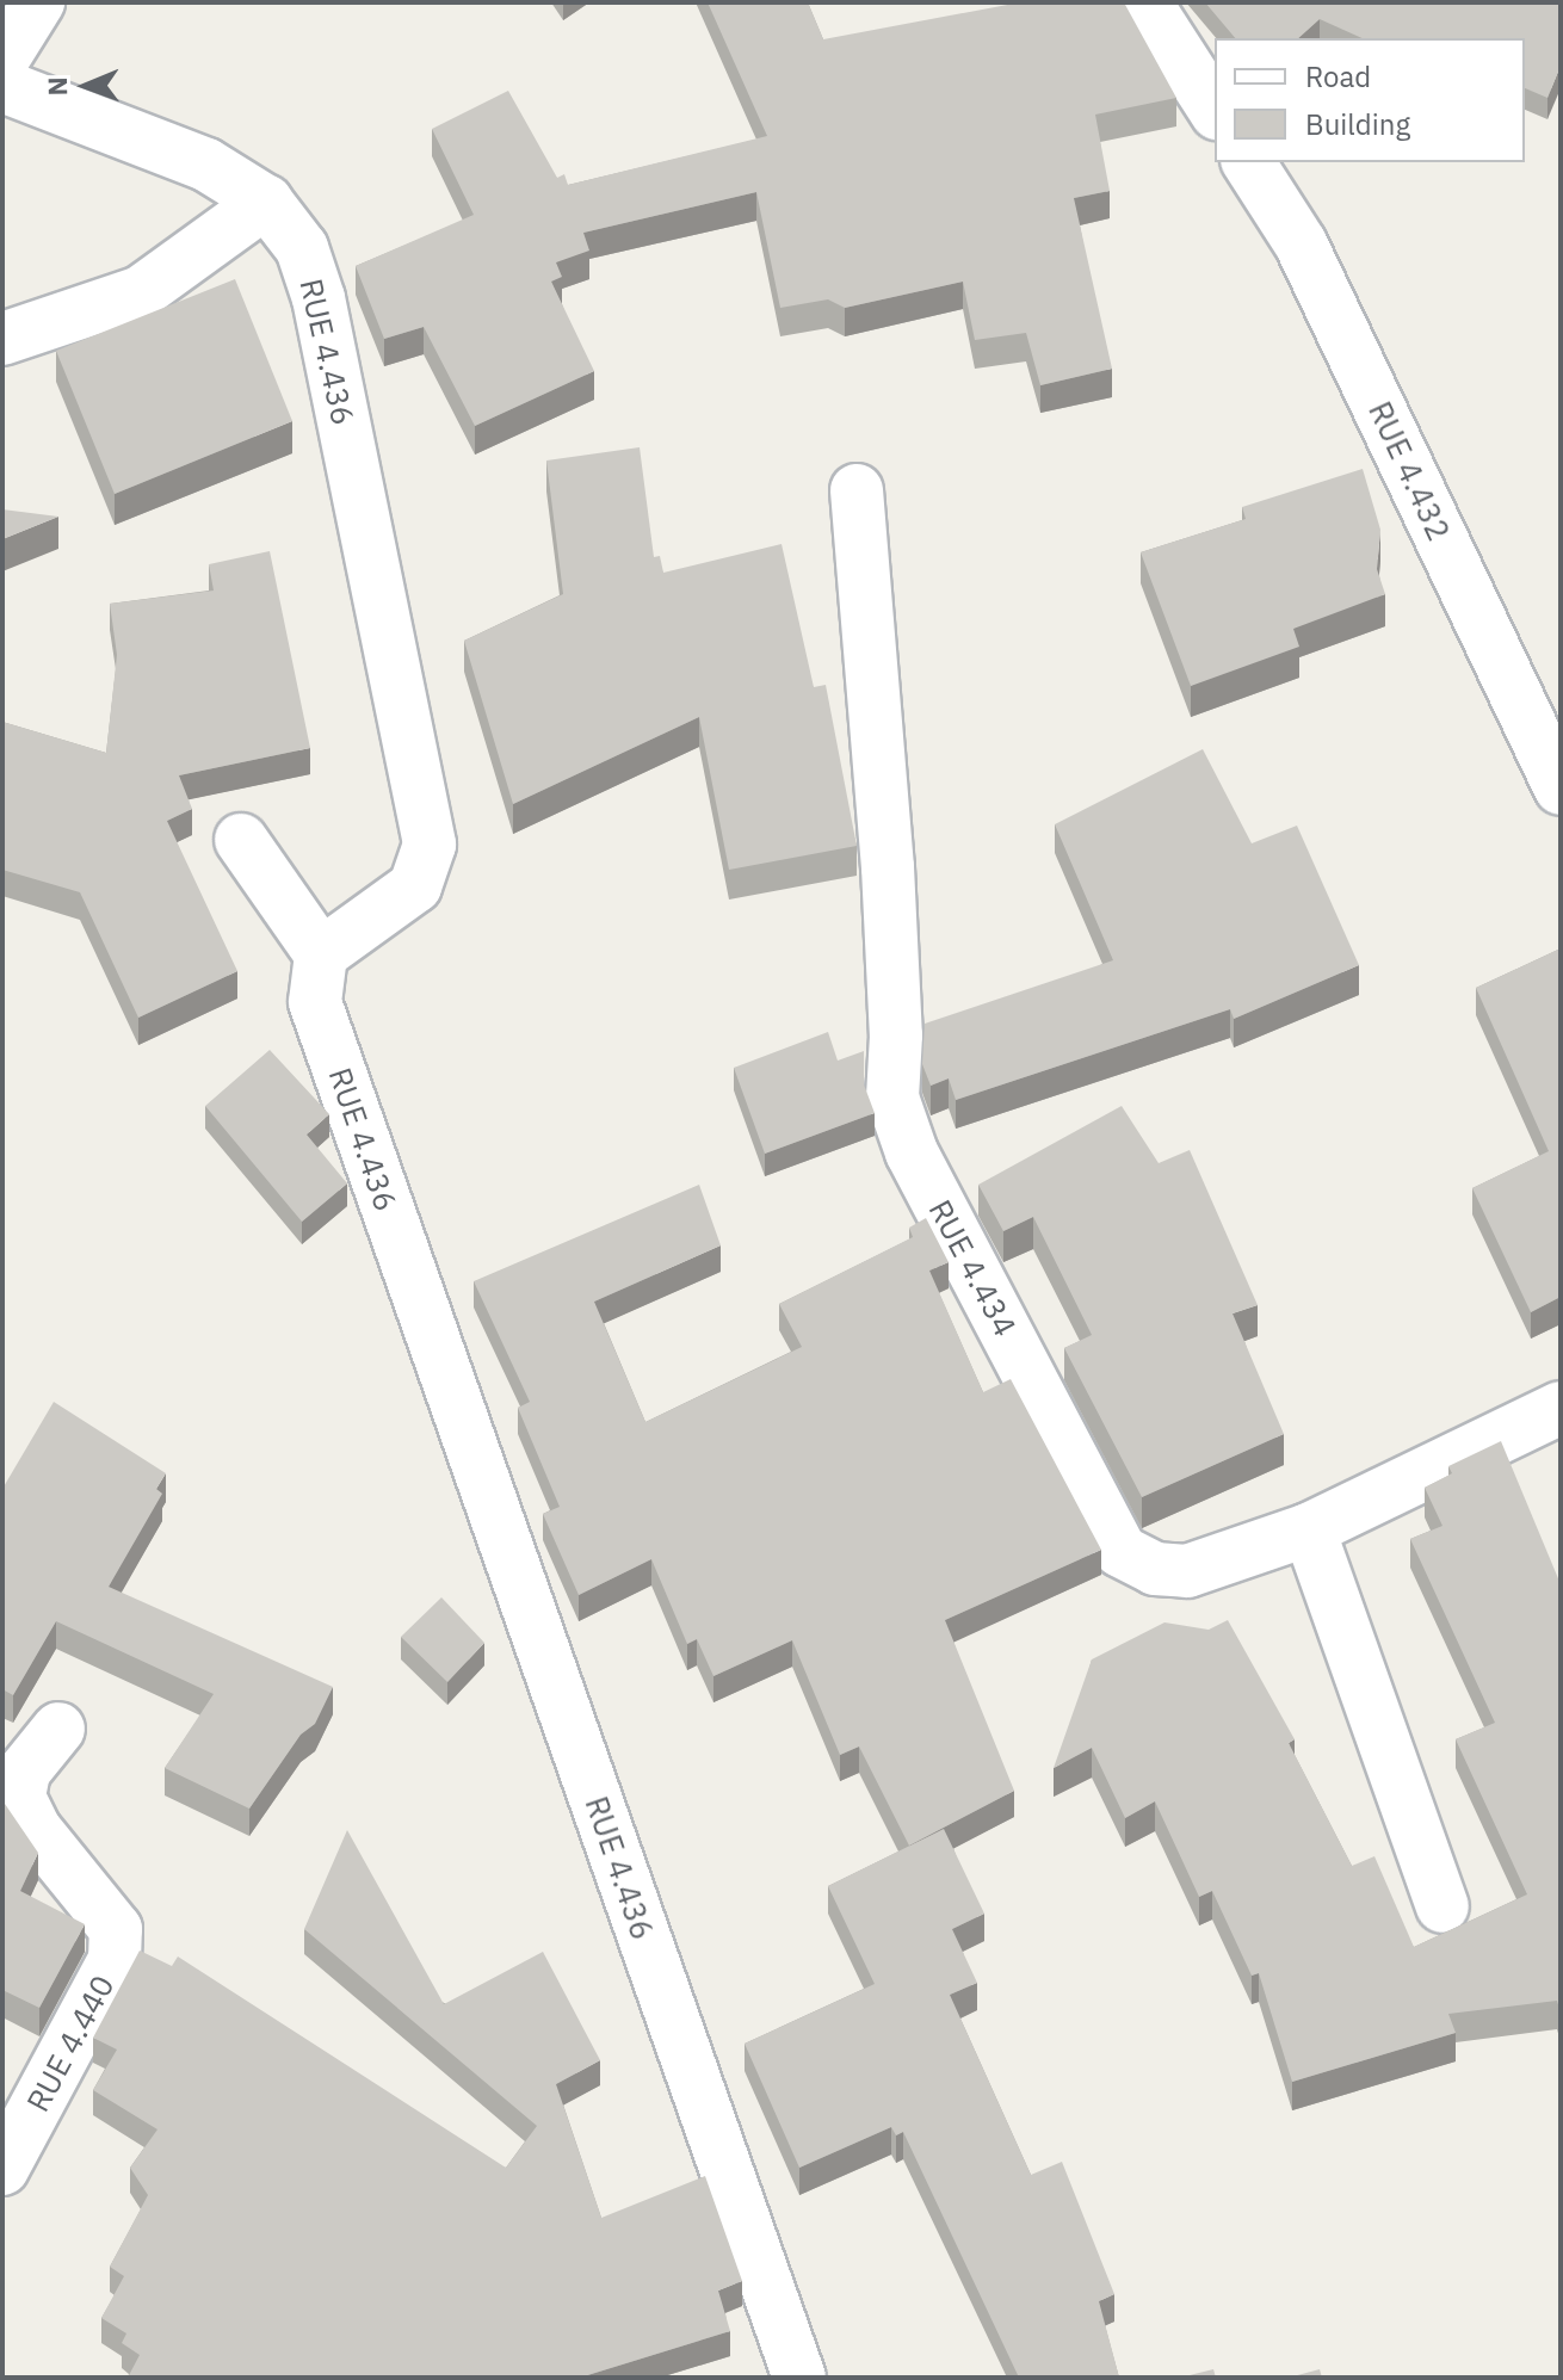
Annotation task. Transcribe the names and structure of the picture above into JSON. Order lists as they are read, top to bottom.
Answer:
{
  "streets": {
    "street": [
      "RUE 4.436",
      "RUE 4.432",
      "RUE 4.434",
      "RUE 4.440"
    ]
  },
  "legend": ["Road", "Building"],
  "north": "left"
}
